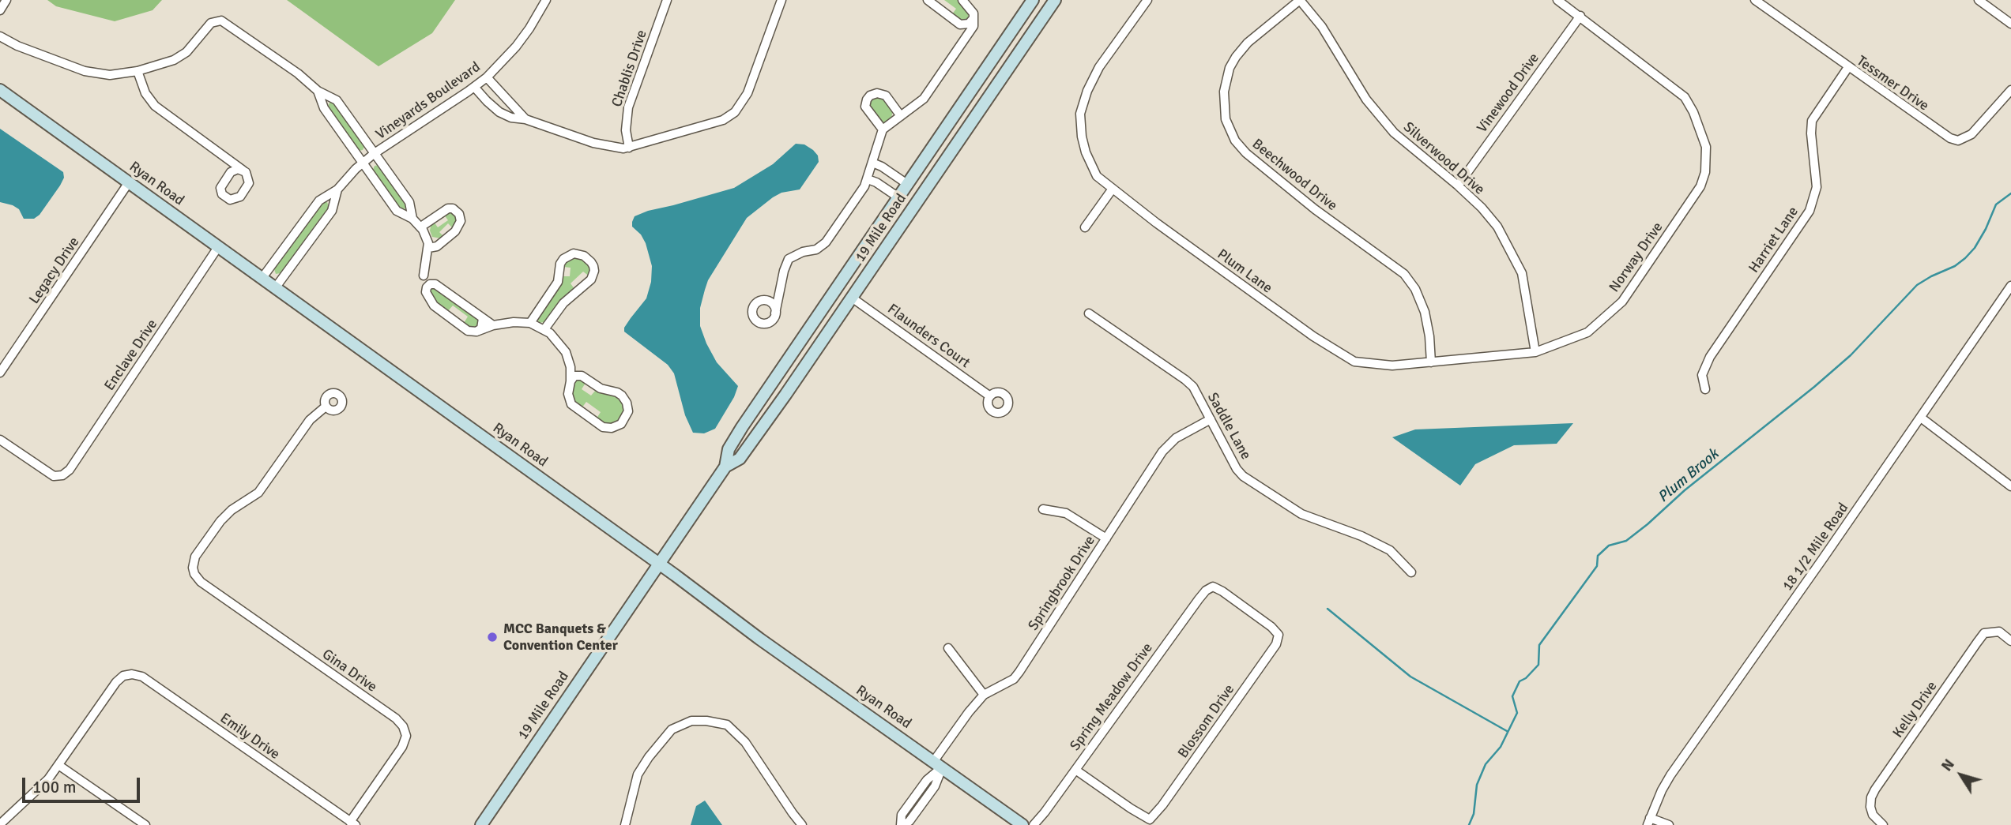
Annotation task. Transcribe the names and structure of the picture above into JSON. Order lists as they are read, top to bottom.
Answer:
{
  "streets": {
    "main road": ["Ryan Road", "19 Mile Road"],
    "street": [
      "Chablis Drive",
      "Tessmer Drive",
      "Vinewood Drive",
      "Vineyards Boulevard",
      "Silverwood Drive",
      "Beechwood Drive",
      "Harriet Lane",
      "Norway Drive",
      "Legacy Drive",
      "Plum Lane",
      "Flaunders Court",
      "Enclave Drive",
      "Saddle Lane",
      "18 1/2 Mile Road",
      "Springbrook Drive",
      "Gina Drive",
      "Spring Meadow Drive",
      "Kelly Drive",
      "Blossom Drive",
      "Emily Drive"
    ]
  },
  "crossings": [
    ["Tessmer Drive", "Harriet Lane"],
    ["Vinewood Drive", "Silverwood Drive"],
    ["Vinewood Drive", "Norway Drive"],
    ["Vineyards Boulevard", "Ryan Road"],
    ["Silverwood Drive", "Beechwood Drive"],
    ["Silverwood Drive", "Norway Drive"],
    ["Beechwood Drive", "Norway Drive"],
    ["Beechwood Drive", "Plum Lane"],
    ["Ryan Road", "19 Mile Road"],
    ["Ryan Road", "Legacy Drive"],
    ["Ryan Road", "Enclave Drive"],
    ["Ryan Road", "Springbrook Drive"],
    ["19 Mile Road", "Flaunders Court"],
    ["Norway Drive", "Plum Lane"],
    ["Saddle Lane", "Springbrook Drive"],
    ["Gina Drive", "Emily Drive"],
    ["Spring Meadow Drive", "Blossom Drive"]
  ],
  "water": ["Plum Brook"],
  "places": ["MCC Banquets & Convention Center"],
  "scale_bar": "100 m",
  "north": "top left"
}
